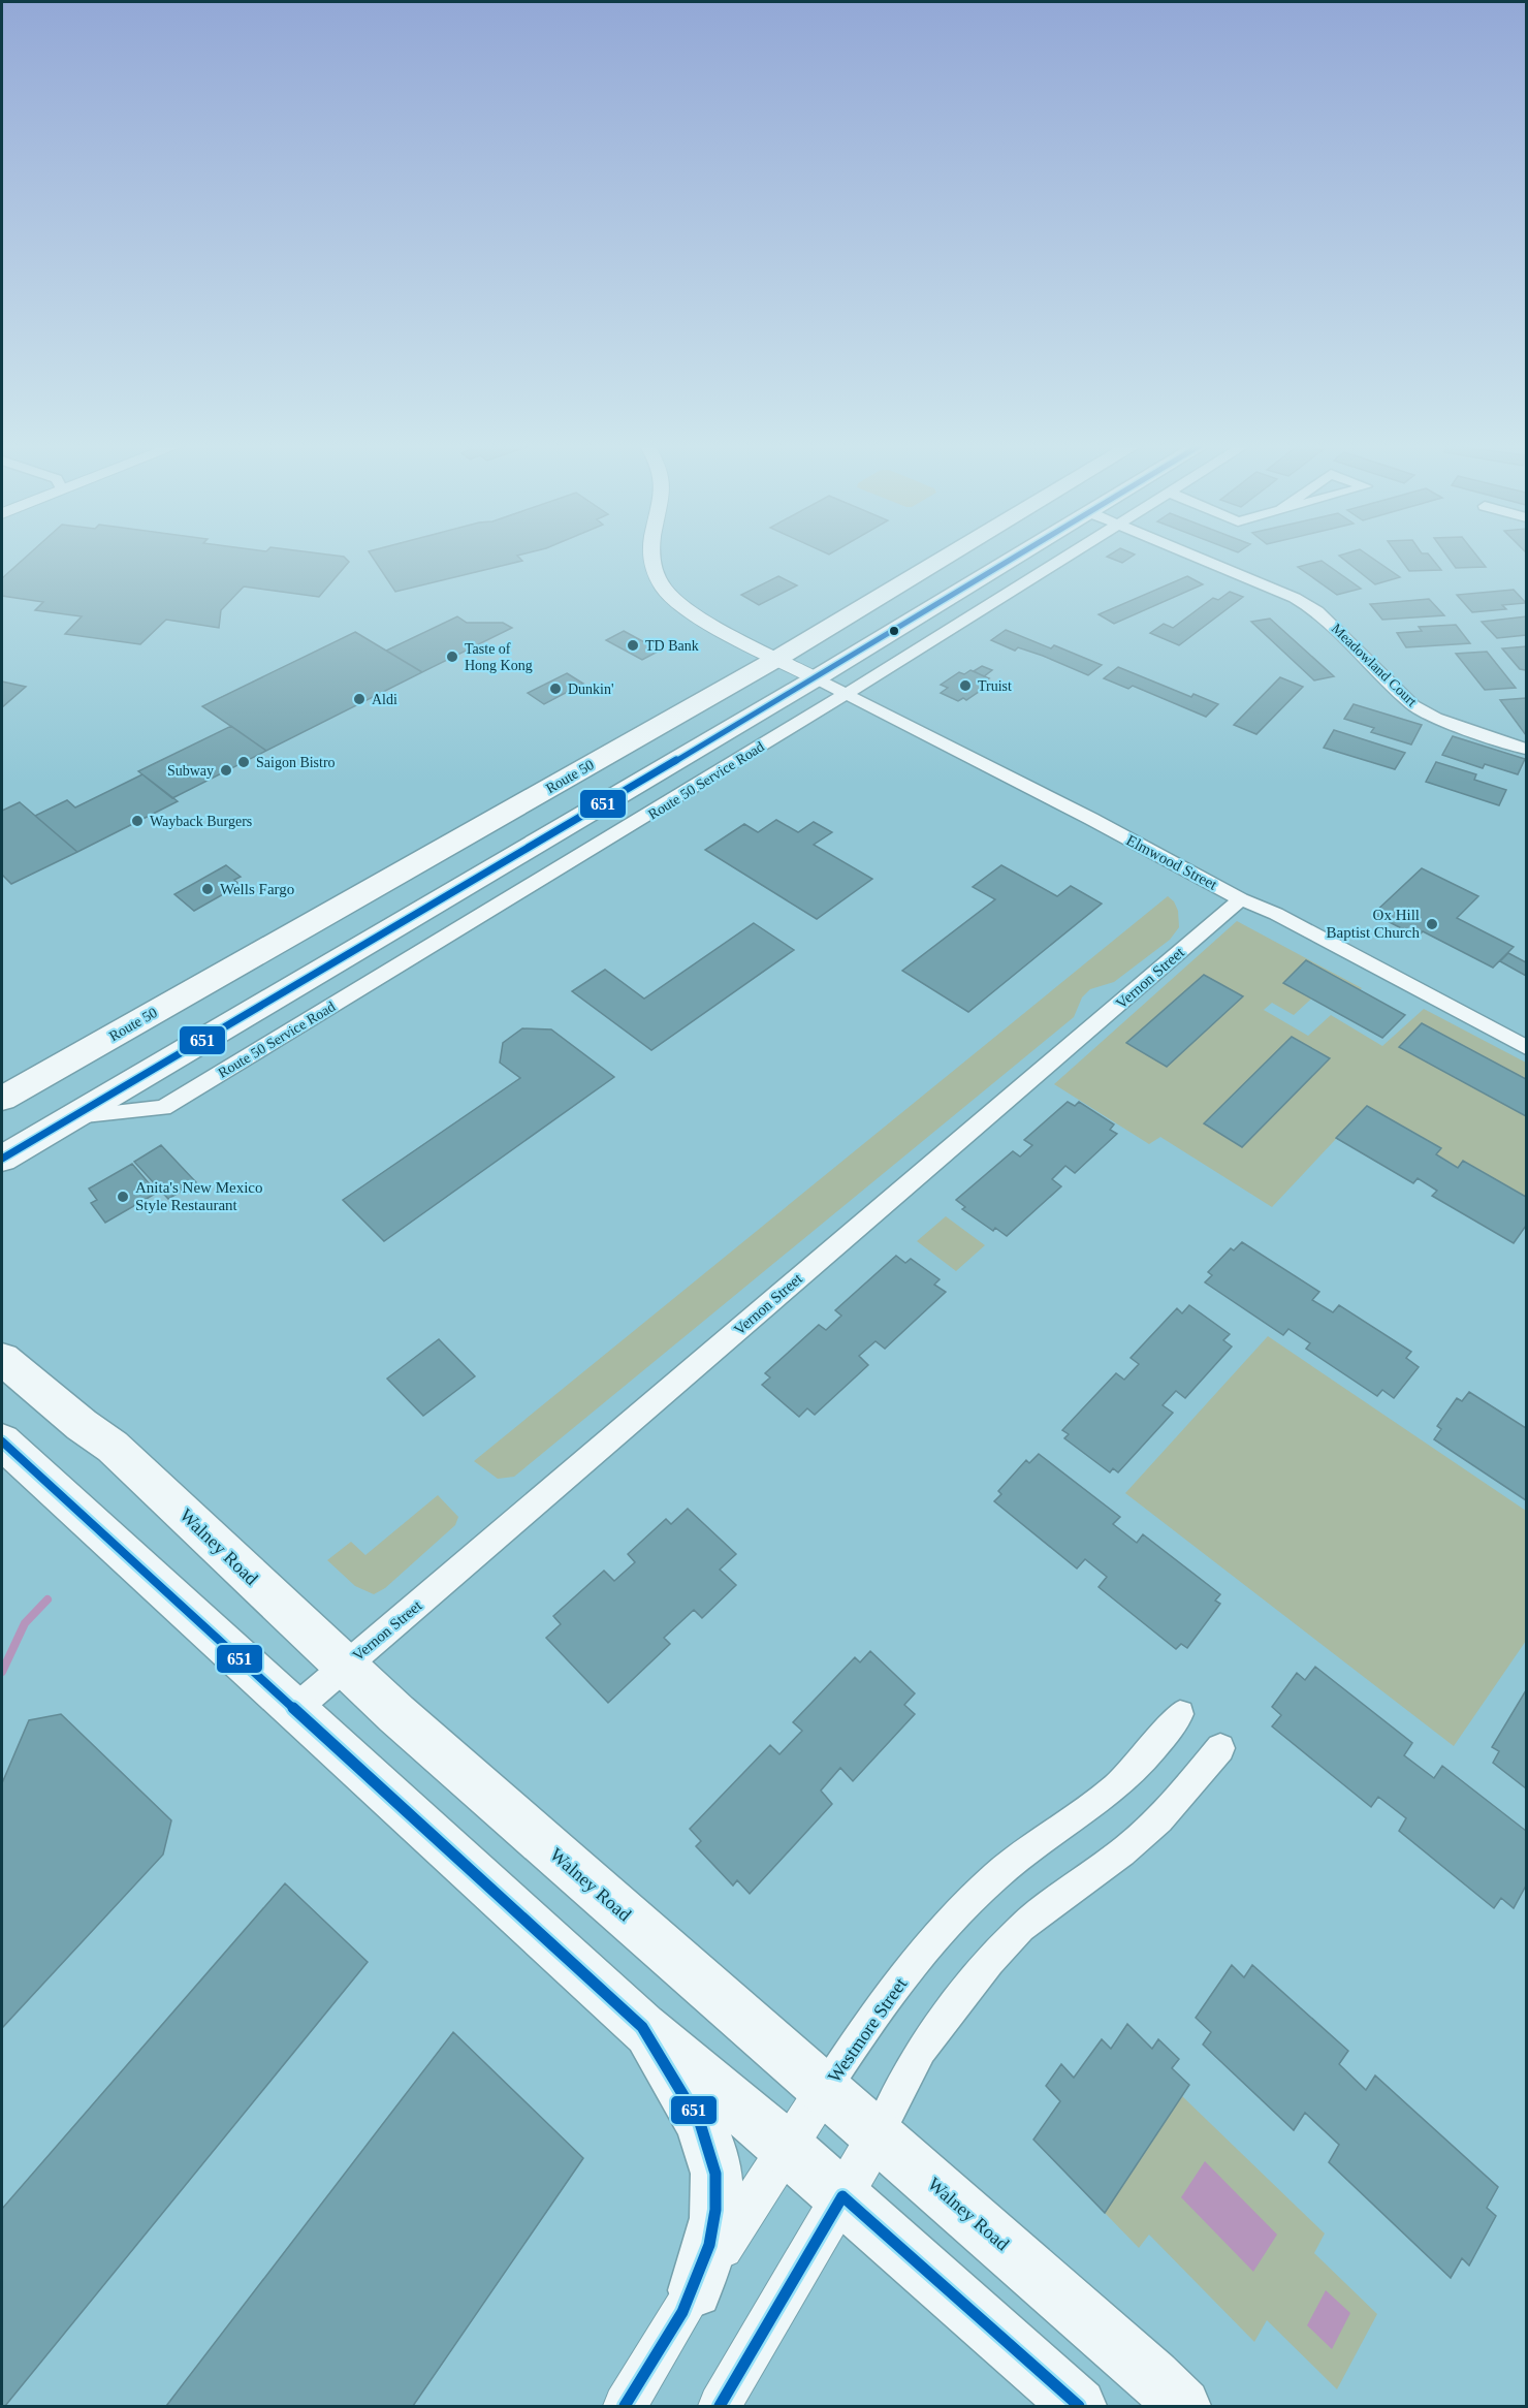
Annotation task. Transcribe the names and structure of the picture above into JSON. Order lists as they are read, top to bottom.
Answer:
{
  "streets": {
    "main road": ["Route 50", "Walney Road"],
    "street": [
      "Meadowland Court",
      "Route 50 Service Road",
      "Elmwood Street",
      "Vernon Street",
      "Westmore Street"
    ]
  },
  "crossings": [
    ["Route 50 Service Road", "Elmwood Street"],
    ["Elmwood Street", "Vernon Street"],
    ["Vernon Street", "Walney Road"],
    ["Walney Road", "Westmore Street"]
  ],
  "places": [
    "TD Bank",
    "Taste of Hong Kong",
    "Truist",
    "Dunkin'",
    "Aldi",
    "Saigon Bistro",
    "Subway",
    "Wayback Burgers",
    "Wells Fargo",
    "Ox Hill Baptist Church",
    "Anita's New Mexico Style Restaurant"
  ],
  "lines": ["transit line 651"]
}
